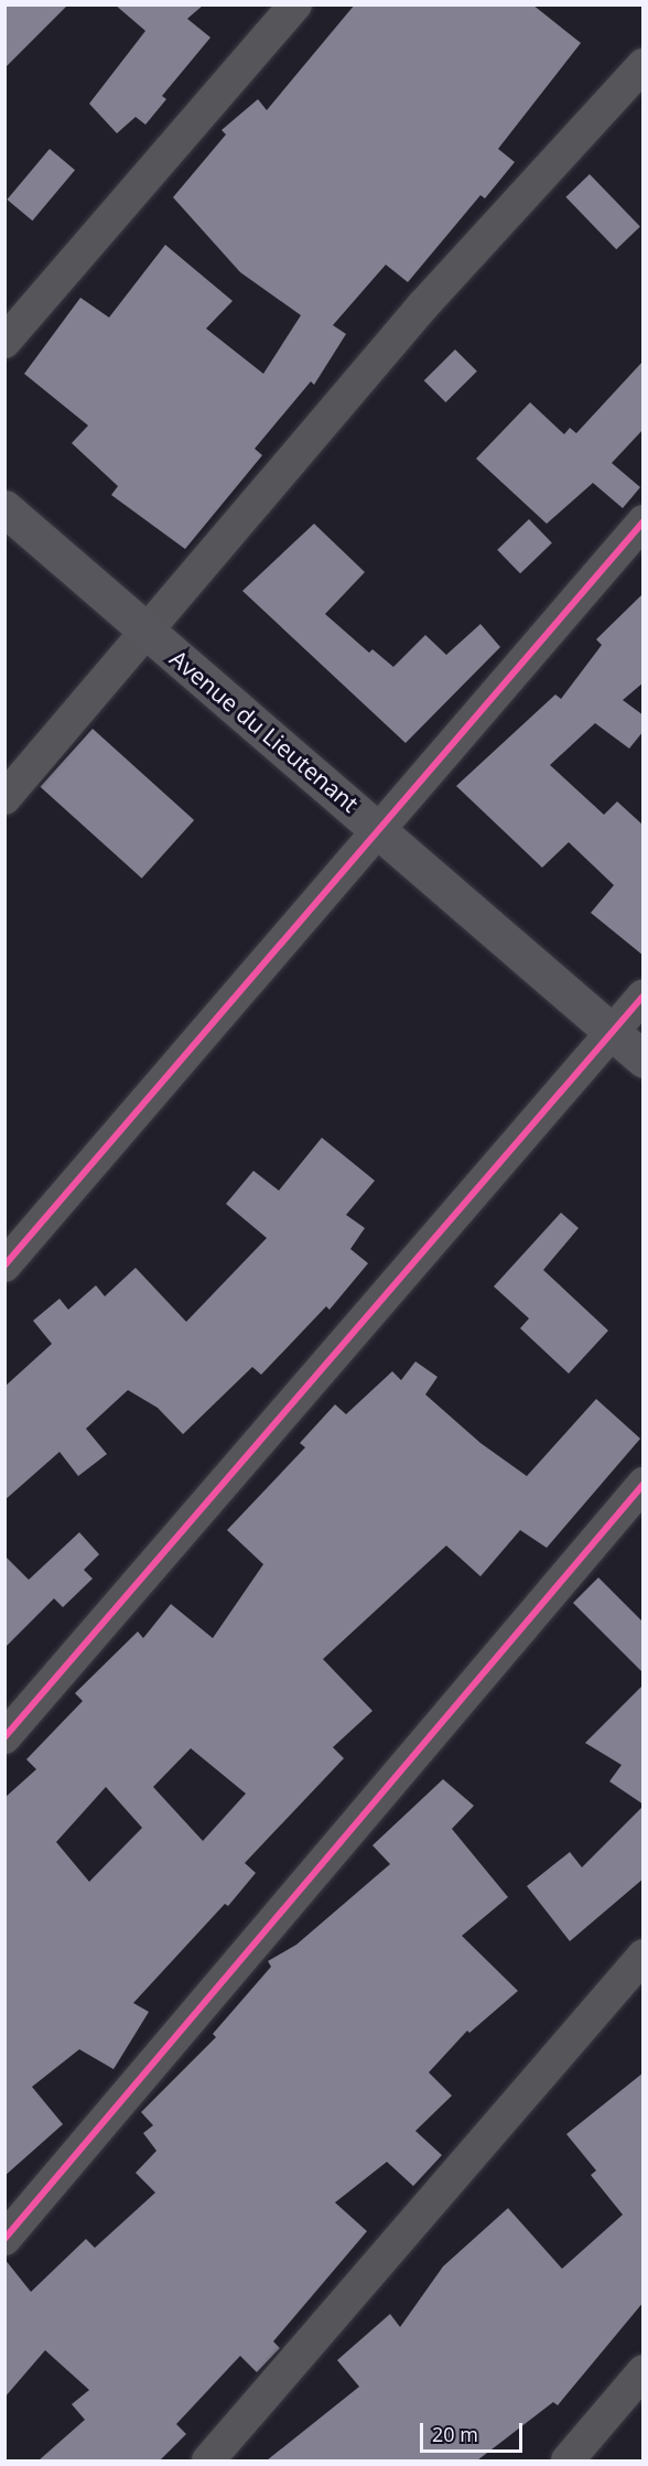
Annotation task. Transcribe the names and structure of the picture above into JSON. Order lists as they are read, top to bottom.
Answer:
{
  "streets": {
    "main road": ["Avenue du Lieutenant"]
  },
  "scale_bar": "20 m"
}
